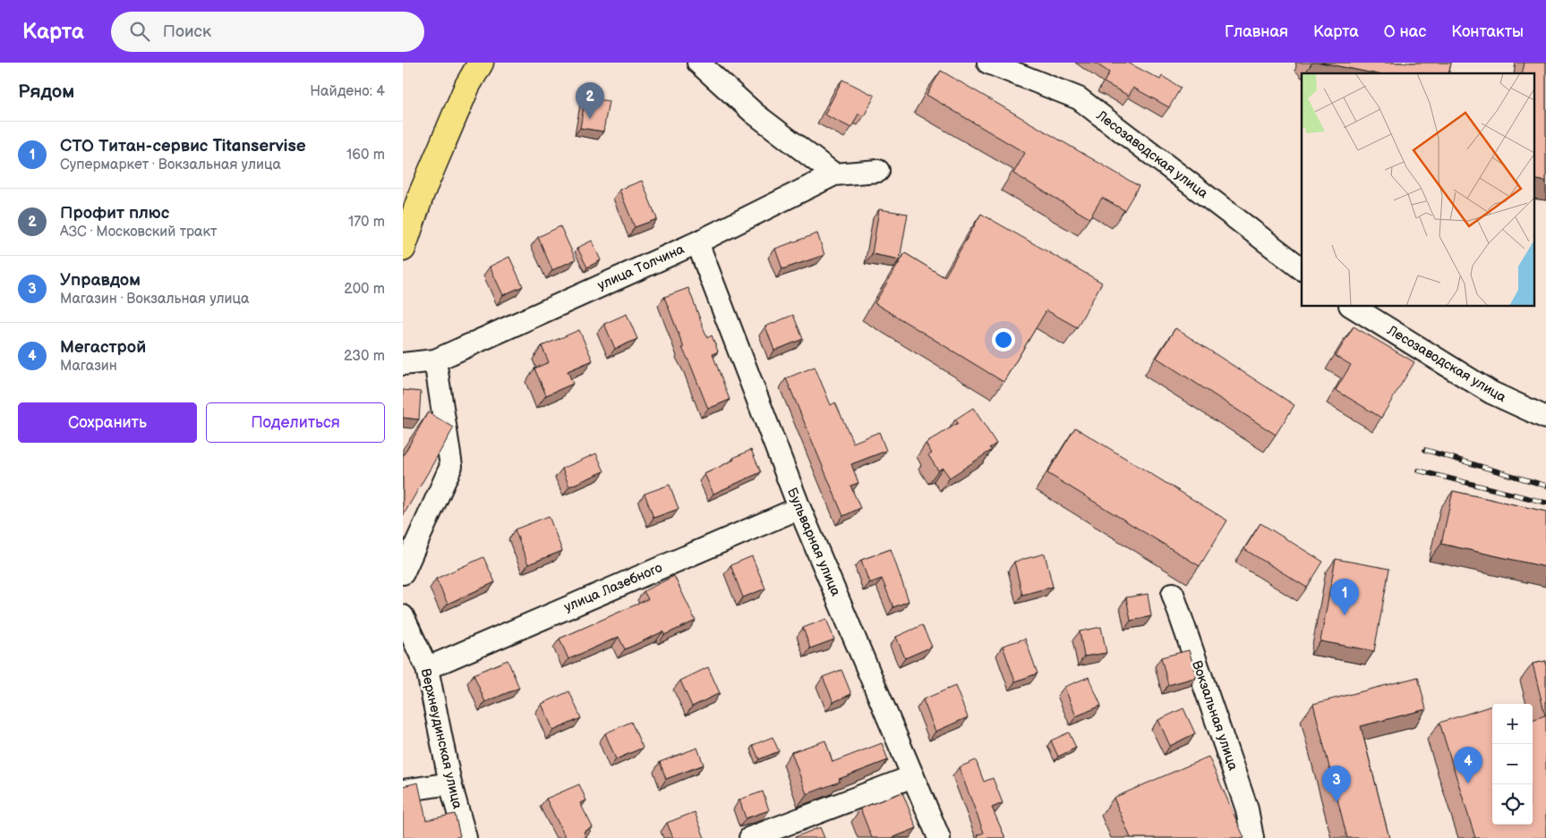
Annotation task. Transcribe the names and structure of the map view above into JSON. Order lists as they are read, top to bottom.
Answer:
{
  "streets": {
    "street": [
      "Лесозаводская улица",
      "улица Толчина",
      "Бульварная улица",
      "улица Лазебного",
      "Вокзальная улица",
      "Верхнеудинская улица"
    ]
  },
  "crossings": [
    ["улица Толчина", "Бульварная улица"],
    ["Бульварная улица", "улица Лазебного"],
    ["улица Лазебного", "Верхнеудинская улица"]
  ],
  "page": {
    "header": "Карта",
    "search": "Поиск",
    "nav": [
      "Главная",
      "Карта",
      "О нас",
      "Контакты"
    ],
    "heading": ["Рядом", "Найдено: 4"],
    "pins": [
      "2",
      "1",
      "4",
      "3"
    ],
    "list": [
      {
        "mark": "1",
        "name": "СТО Титан-сервис Titanservise",
        "note": "Супермаркет · Вокзальная улица",
        "value": "160 m"
      },
      {
        "mark": "2",
        "name": "Профит плюс",
        "note": "АЗС · Московский тракт",
        "value": "170 m"
      },
      {
        "mark": "3",
        "name": "Управдом",
        "note": "Магазин · Вокзальная улица",
        "value": "200 m"
      },
      {
        "mark": "4",
        "name": "Мегастрой",
        "note": "Магазин",
        "value": "230 m"
      }
    ],
    "buttons": ["Сохранить", "Поделиться"],
    "map_buttons": ["+", "−"]
  }
}
